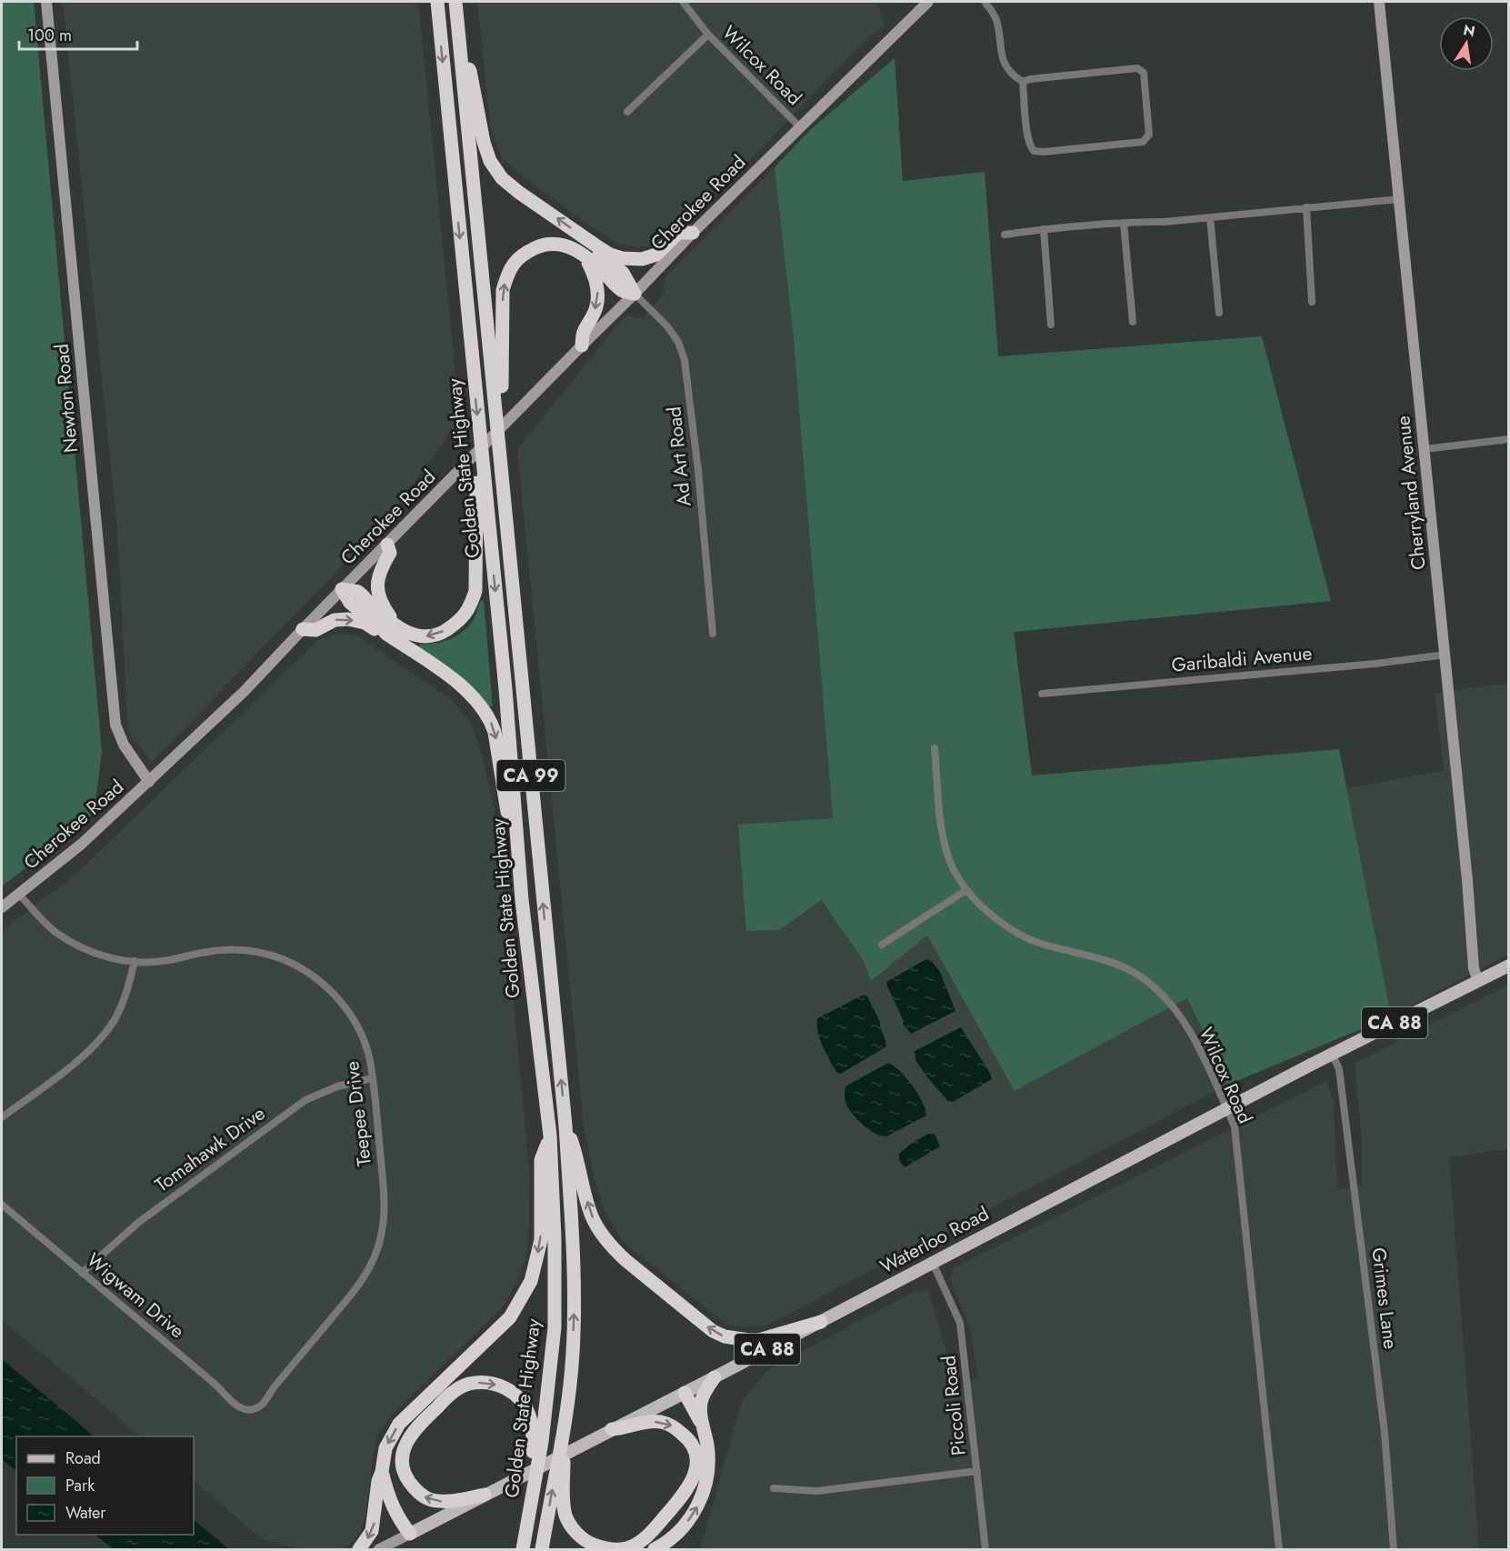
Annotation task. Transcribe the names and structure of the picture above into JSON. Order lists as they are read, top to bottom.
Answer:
{
  "streets": {
    "highway": ["Golden State Highway", "CA 99"],
    "main road": ["CA 88", "Waterloo Road"],
    "street": [
      "Wilcox Road",
      "Cherokee Road",
      "Newton Road",
      "Ad Art Road",
      "Cherryland Avenue",
      "Garibaldi Avenue",
      "Teepee Drive",
      "Tomahawk Drive",
      "Wigwam Drive",
      "Grimes Lane",
      "Piccoli Road"
    ]
  },
  "crossings": [
    ["Wilcox Road", "Cherokee Road"],
    ["Wilcox Road", "Waterloo Road"],
    ["Cherokee Road", "Newton Road"],
    ["Cherokee Road", "Ad Art Road"],
    ["Cherokee Road", "Teepee Drive"],
    ["Cherryland Avenue", "Garibaldi Avenue"],
    ["Cherryland Avenue", "Waterloo Road"],
    ["Teepee Drive", "Tomahawk Drive"],
    ["Teepee Drive", "Wigwam Drive"],
    ["Tomahawk Drive", "Wigwam Drive"],
    ["Waterloo Road", "Grimes Lane"],
    ["Waterloo Road", "Piccoli Road"]
  ],
  "legend": ["Road", "Park", "Water"],
  "scale_bar": "100 m",
  "north": "top"
}
